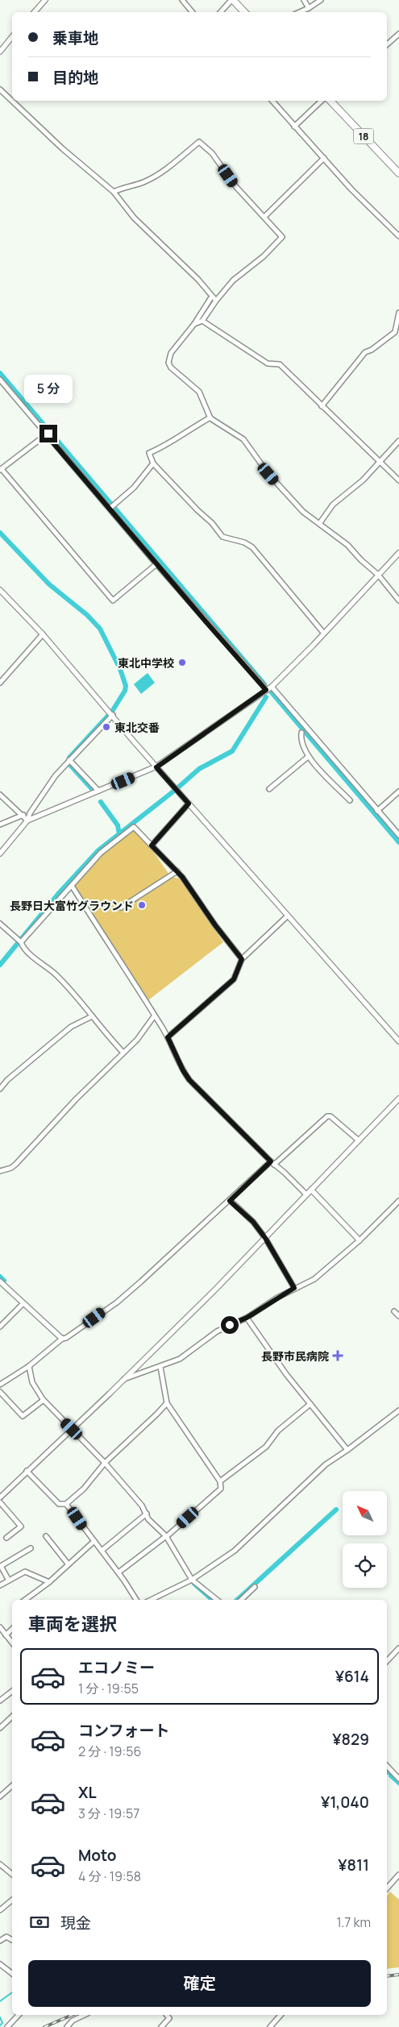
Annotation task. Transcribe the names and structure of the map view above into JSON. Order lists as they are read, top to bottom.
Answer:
{
  "streets": {
    "highway": ["18"]
  },
  "places": {
    "other": ["東北中学校", "東北交番", "長野日大富竹グラウンド"],
    "health": ["長野市民病院"]
  },
  "north": "top left",
  "page": {
    "banner": ["乗車地", "目的地"],
    "bubble": "5 分",
    "heading": "車両を選択",
    "list": [
      {
        "name": "エコノミー",
        "note": "1 分 · 19:55",
        "value": "¥614"
      },
      {
        "name": "コンフォート",
        "note": "2 分 · 19:56",
        "value": "¥829"
      },
      {
        "name": "XL",
        "note": "3 分 · 19:57",
        "value": "¥1,040"
      },
      {
        "name": "Moto",
        "note": "4 分 · 19:58",
        "value": "¥811"
      }
    ],
    "pay": ["現金", "1.7 km"],
    "buttons": "確定"
  }
}
